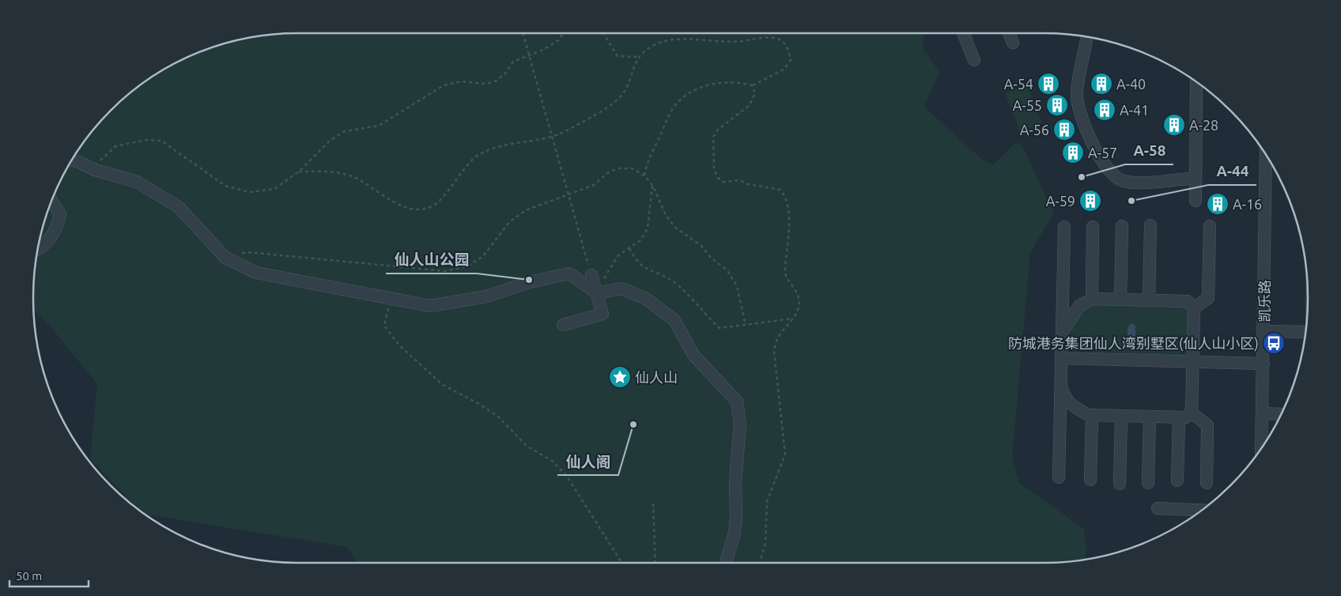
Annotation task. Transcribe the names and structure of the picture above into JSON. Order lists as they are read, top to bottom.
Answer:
{
  "streets": {
    "street": ["凯乐路"]
  },
  "places": {
    "building": [
      "A-54",
      "A-40",
      "A-55",
      "A-41",
      "A-28",
      "A-56",
      "A-57",
      "A-59",
      "A-16"
    ],
    "other": [
      "A-58",
      "A-44",
      "仙人山公园",
      "仙人阁"
    ],
    "bus stop": ["防城港务集团仙人湾别墅区(仙人山小区)"],
    "place": ["仙人山"]
  },
  "scale_bar": "50 m"
}
